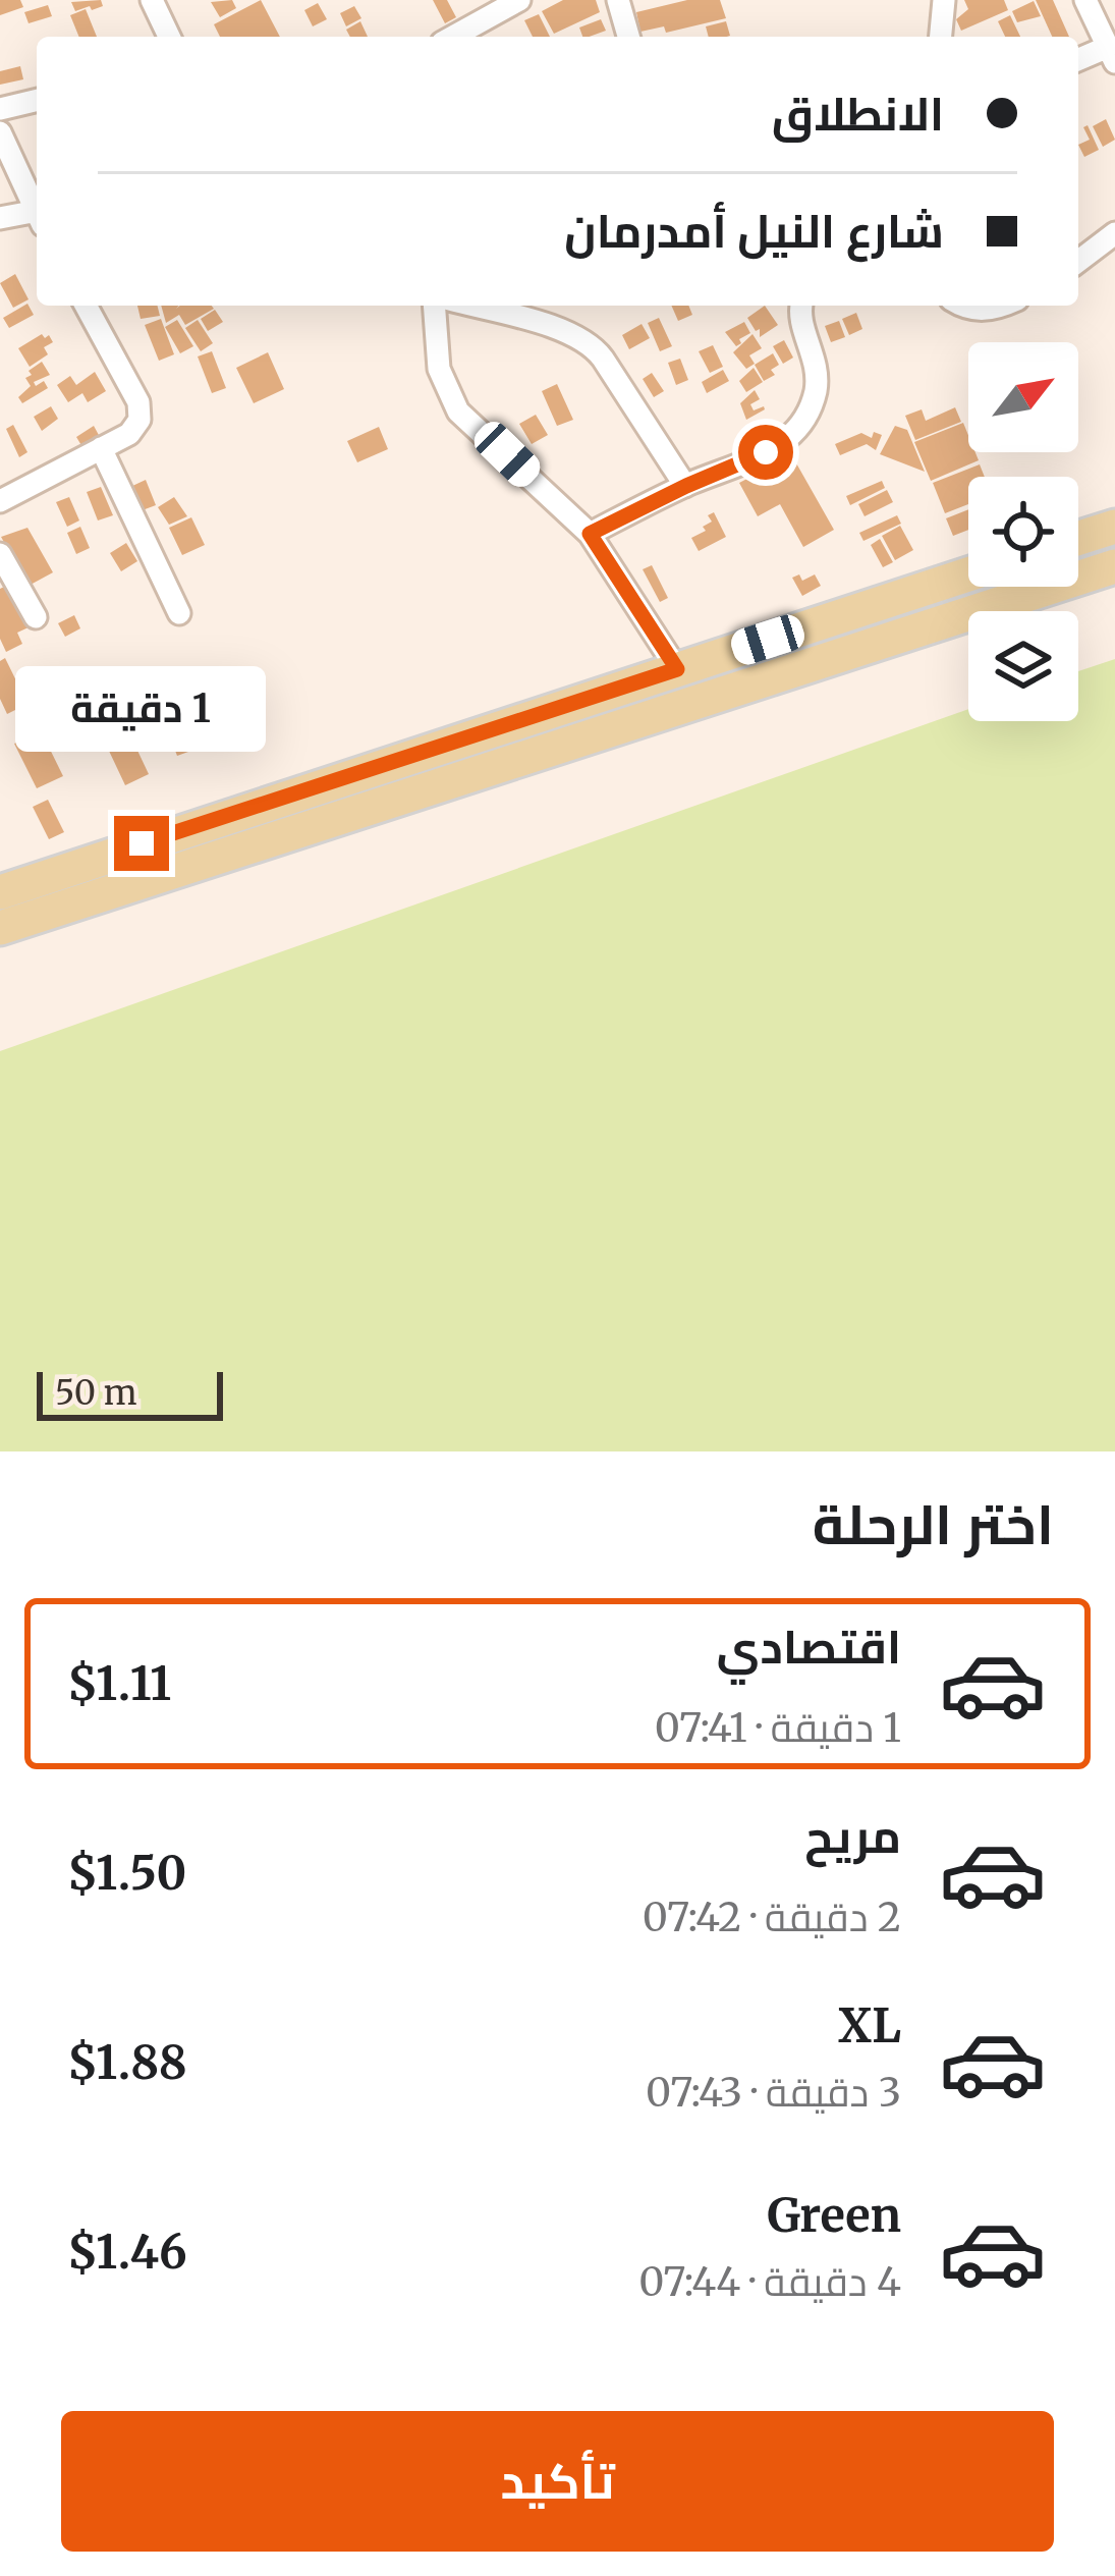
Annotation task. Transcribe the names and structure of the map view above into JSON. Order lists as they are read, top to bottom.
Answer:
{
  "scale_bar": "50 m",
  "north": "top right",
  "page": {
    "banner": ["الانطلاق", "شارع النيل أمدرمان"],
    "bubble": "1 دقيقة",
    "scale": "50 m",
    "heading": "اختر الرحلة",
    "list": [
      {
        "name": "اقتصادي",
        "note": "1 دقيقة · 07:41",
        "value": "$1.11"
      },
      {
        "name": "مريح",
        "note": "2 دقيقة · 07:42",
        "value": "$1.50"
      },
      {
        "name": "XL",
        "note": "3 دقيقة · 07:43",
        "value": "$1.88"
      },
      {
        "name": "Green",
        "note": "4 دقيقة · 07:44",
        "value": "$1.46"
      }
    ],
    "buttons": "تأكيد"
  }
}
